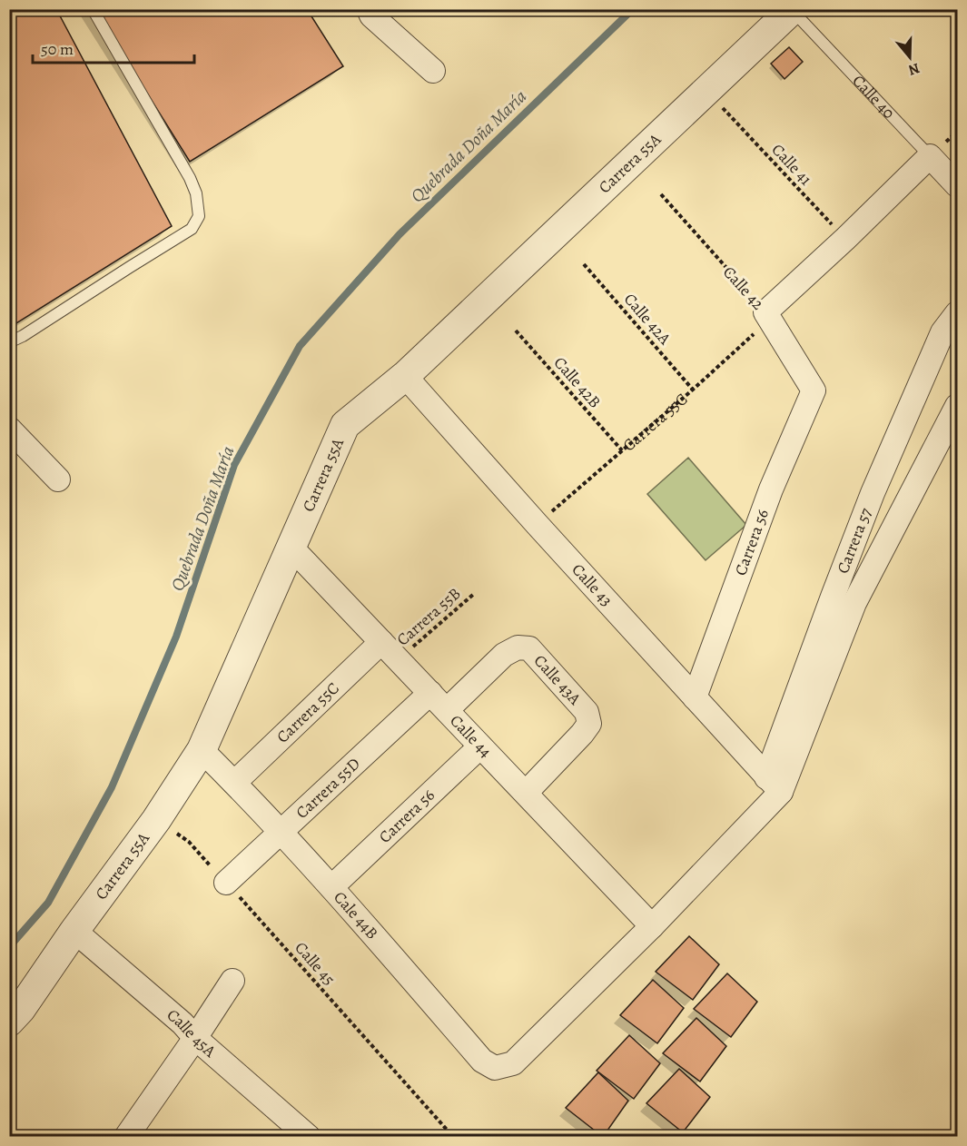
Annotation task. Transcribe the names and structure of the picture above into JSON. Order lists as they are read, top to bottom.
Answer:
{
  "streets": {
    "street": [
      "Calle 40",
      "Carrera 55A",
      "Calle 42",
      "Carrera 55C",
      "Carrera 57",
      "Carrera 56",
      "Calle 43",
      "Calle 43A",
      "Calle 44",
      "Carrera 55D",
      "Cale 44B",
      "Calle 45A"
    ],
    "path": [
      "Calle 41",
      "Calle 42A",
      "Calle 42B",
      "Carrera 55B",
      "Calle 45"
    ]
  },
  "crossings": [
    ["Calle 40", "Carrera 55A"],
    ["Carrera 55A", "Calle 43"],
    ["Carrera 55A", "Calle 44"],
    ["Carrera 55A", "Cale 44B"],
    ["Carrera 55A", "Calle 45"],
    ["Carrera 55A", "Calle 45A"],
    ["Calle 42", "Carrera 55C"],
    ["Calle 42", "Carrera 56"],
    ["Calle 42A", "Carrera 55C"],
    ["Calle 42B", "Carrera 55C"],
    ["Carrera 55C", "Calle 43"],
    ["Carrera 55C", "Calle 44"],
    ["Carrera 55C", "Cale 44B"],
    ["Carrera 57", "Calle 43"],
    ["Carrera 56", "Calle 43"],
    ["Carrera 56", "Calle 44"],
    ["Carrera 56", "Cale 44B"],
    ["Carrera 55B", "Calle 44"],
    ["Calle 43A", "Calle 44"],
    ["Calle 44", "Carrera 55D"],
    ["Calle 44", "Cale 44B"],
    ["Carrera 55D", "Cale 44B"],
    ["Carrera 55D", "Calle 45"]
  ],
  "water": ["Quebrada Doña María"],
  "scale_bar": "50 m",
  "north": "bottom"
}
